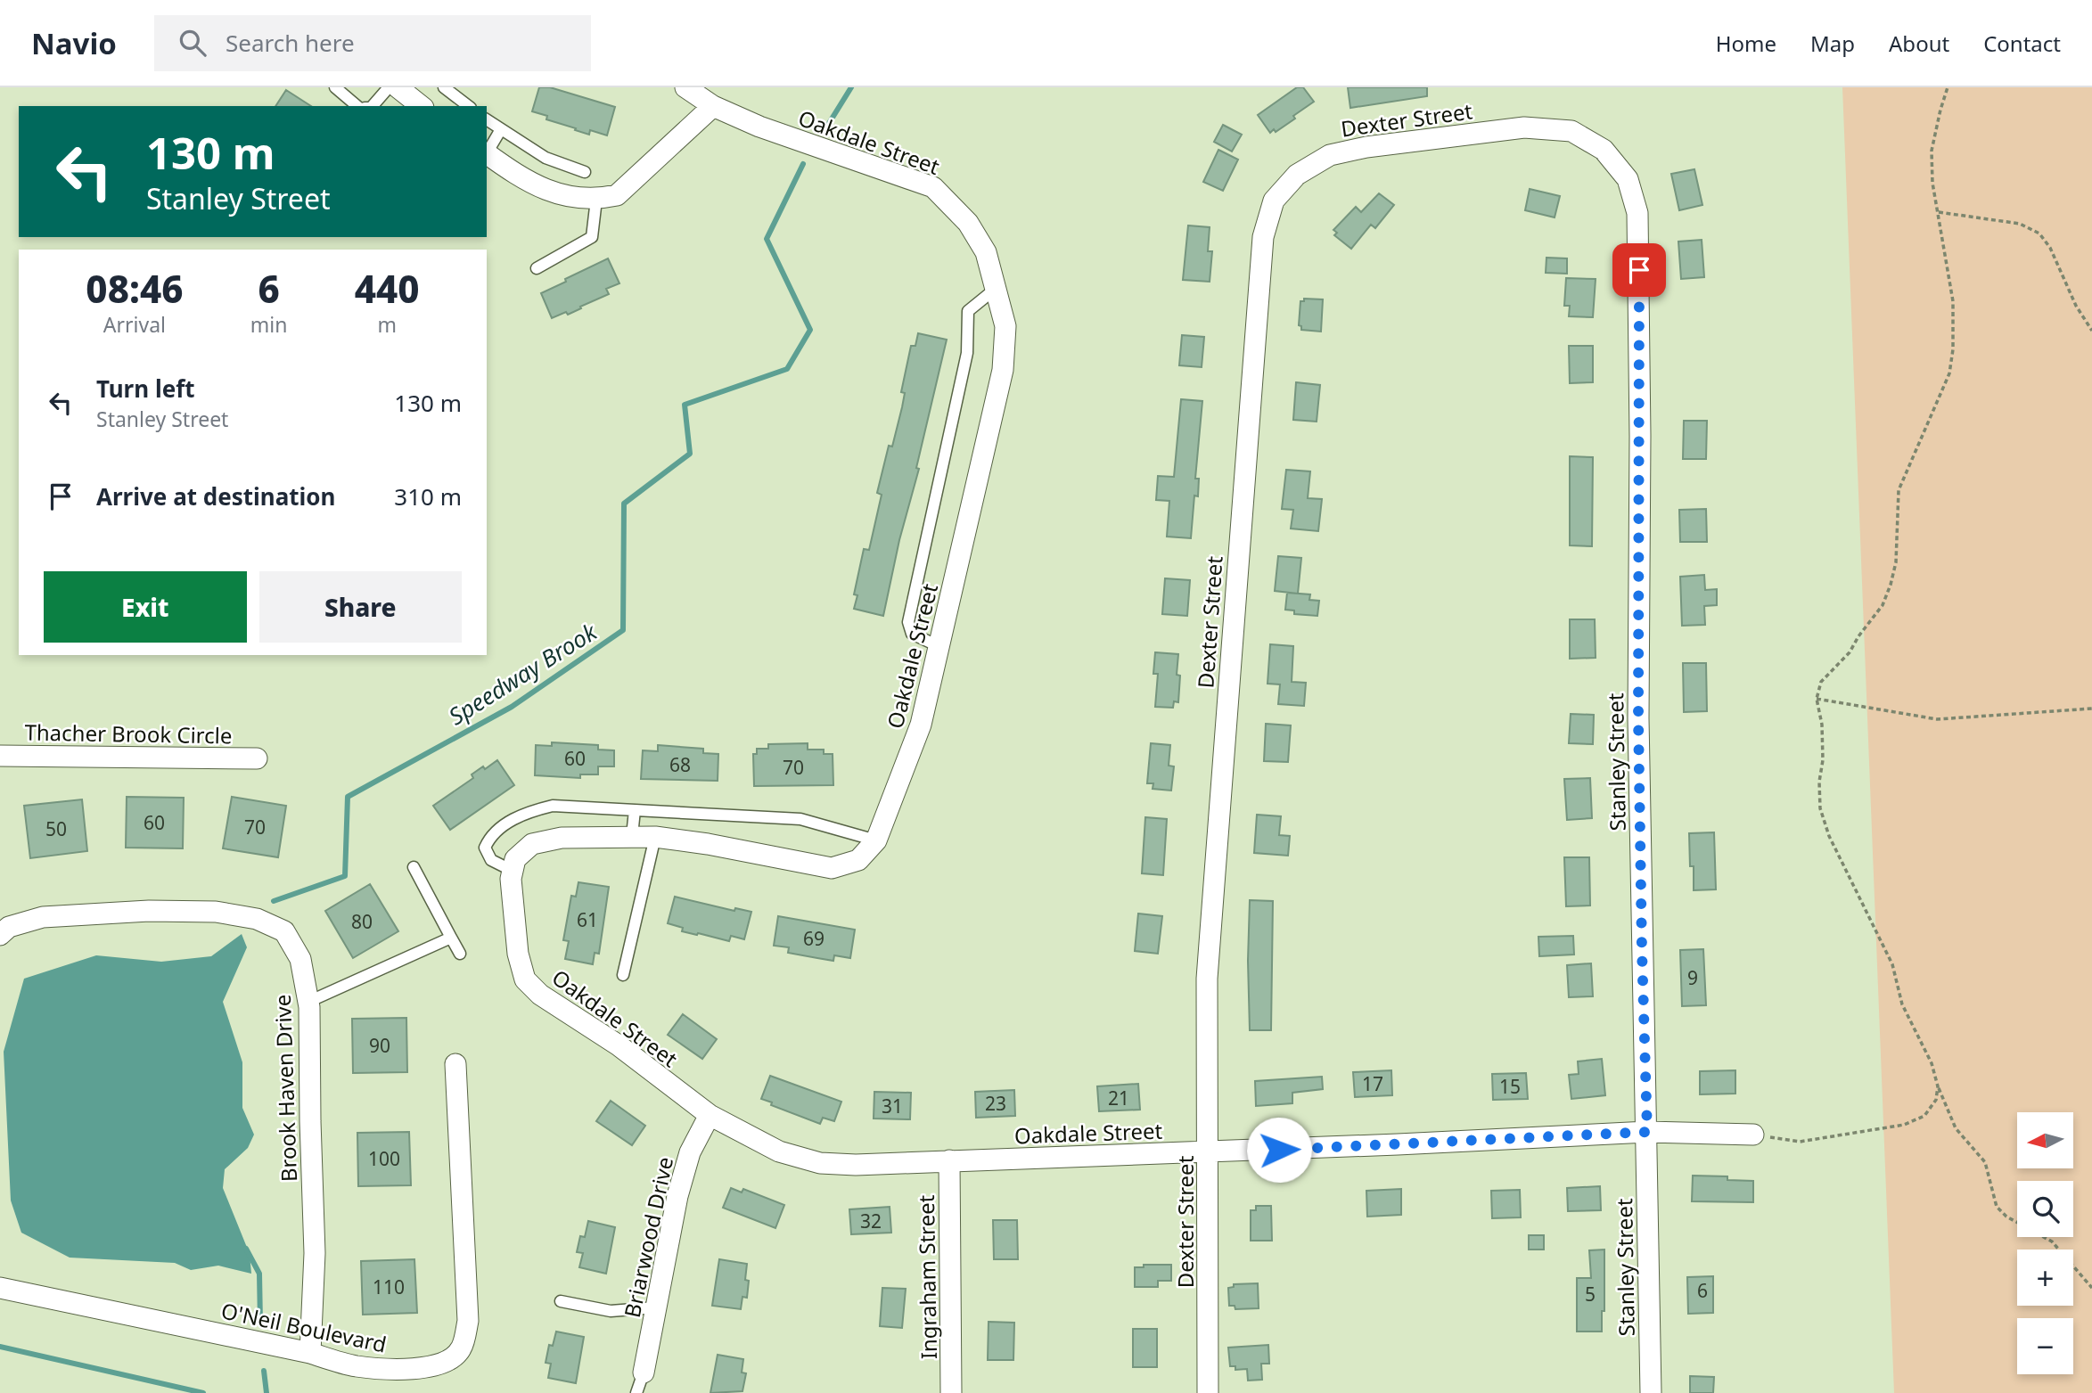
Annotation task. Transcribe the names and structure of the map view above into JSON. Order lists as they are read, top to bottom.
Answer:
{
  "streets": {
    "street": [
      "Dexter Street",
      "Oakdale Street",
      "Thacher Brook Circle",
      "Stanley Street",
      "Brook Haven Drive",
      "Briarwood Drive",
      "Ingraham Street",
      "O'Neil Boulevard"
    ]
  },
  "crossings": [
    ["Dexter Street", "Oakdale Street"],
    ["Dexter Street", "Stanley Street"],
    ["Oakdale Street", "Stanley Street"],
    ["Oakdale Street", "Briarwood Drive"],
    ["Oakdale Street", "Ingraham Street"],
    ["Brook Haven Drive", "O'Neil Boulevard"]
  ],
  "water": ["Speedway Brook"],
  "house_numbers": [
    "60",
    "68",
    "70",
    "60",
    "70",
    "50",
    "61",
    "80",
    "69",
    "9",
    "90",
    "17",
    "15",
    "21",
    "23",
    "31",
    "100",
    "32",
    "110",
    "6",
    "5"
  ],
  "north": "left",
  "page": {
    "header": "Navio",
    "search": "Search here",
    "nav": [
      "Home",
      "Map",
      "About",
      "Contact"
    ],
    "turn": ["130 m", "Stanley Street"],
    "eta": [
      "08:46",
      "Arrival",
      "6",
      "min",
      "440",
      "m"
    ],
    "list": [
      {
        "name": "Turn left",
        "note": "Stanley Street",
        "value": "130 m"
      },
      {
        "name": "Arrive at destination",
        "value": "310 m"
      }
    ],
    "buttons": ["Exit", "Share"],
    "map_buttons": ["+", "−"]
  }
}
